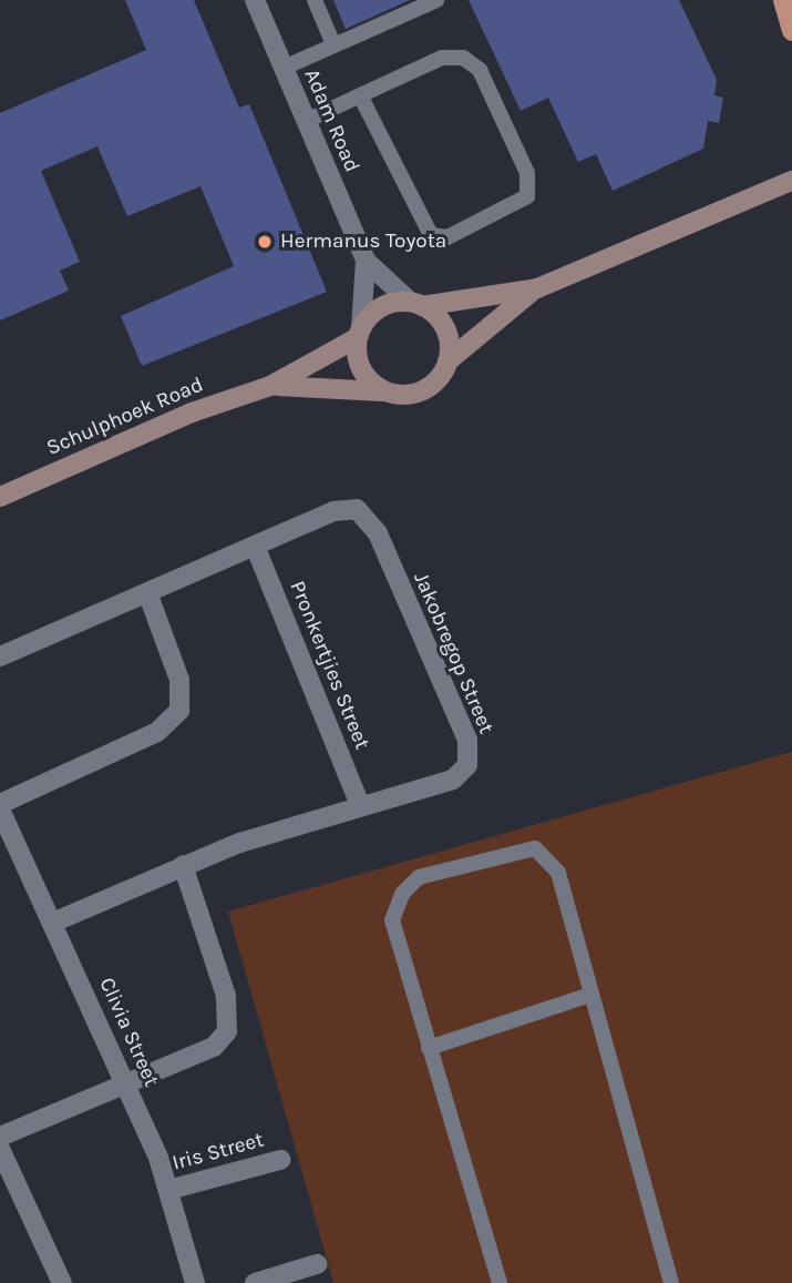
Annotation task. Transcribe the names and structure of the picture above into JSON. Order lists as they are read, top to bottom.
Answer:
{
  "streets": {
    "street": [
      "Adam Road",
      "Schulphoek Road",
      "Jakobregop Street",
      "Pronkertjies Street",
      "Clivia Street",
      "Iris Street"
    ]
  },
  "crossings": [
    ["Adam Road", "Schulphoek Road"],
    ["Jakobregop Street", "Pronkertjies Street"],
    ["Jakobregop Street", "Clivia Street"],
    ["Clivia Street", "Iris Street"]
  ],
  "places": ["Hermanus Toyota"]
}
